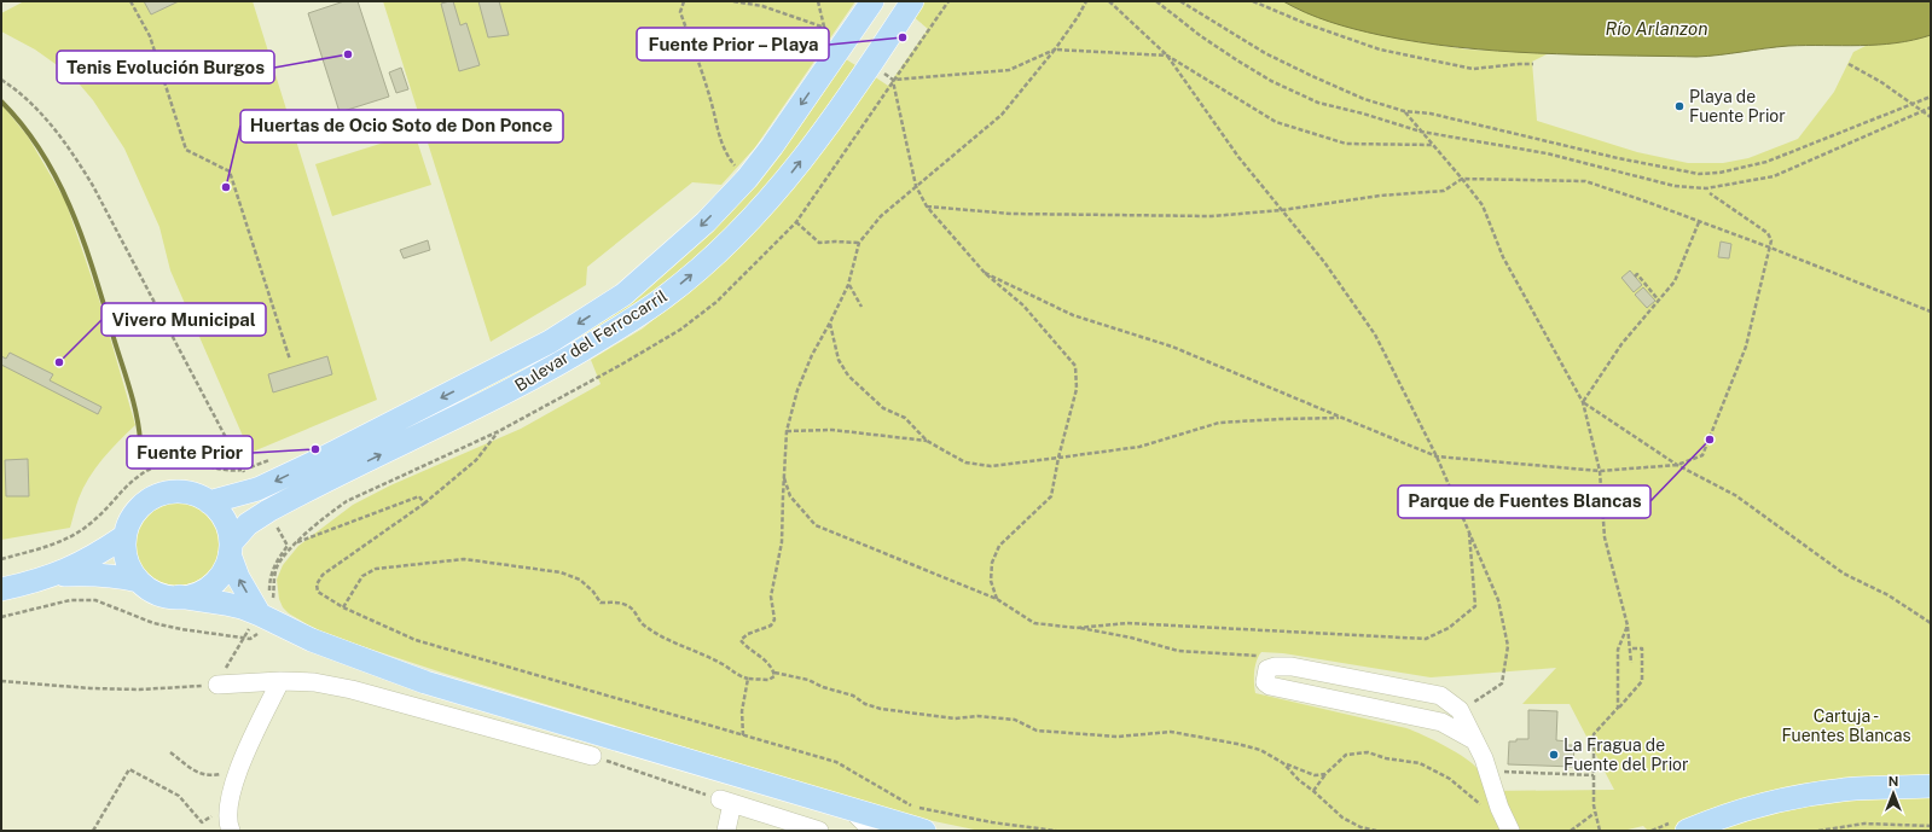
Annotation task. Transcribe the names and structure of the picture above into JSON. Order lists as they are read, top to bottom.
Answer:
{
  "streets": {
    "main road": ["Bulevar del Ferrocarril"]
  },
  "water": ["Río Arlanzon"],
  "parks": ["Cartuja - Fuentes Blancas"],
  "places": [
    "Fuente Prior – Playa",
    "Tenis Evolución Burgos",
    "Playa de Fuente Prior",
    "Huertas de Ocio Soto de Don Ponce",
    "Vivero Municipal",
    "Parque de Fuentes Blancas",
    "Fuente Prior",
    "La Fragua de Fuente del Prior"
  ],
  "north": "top"
}
